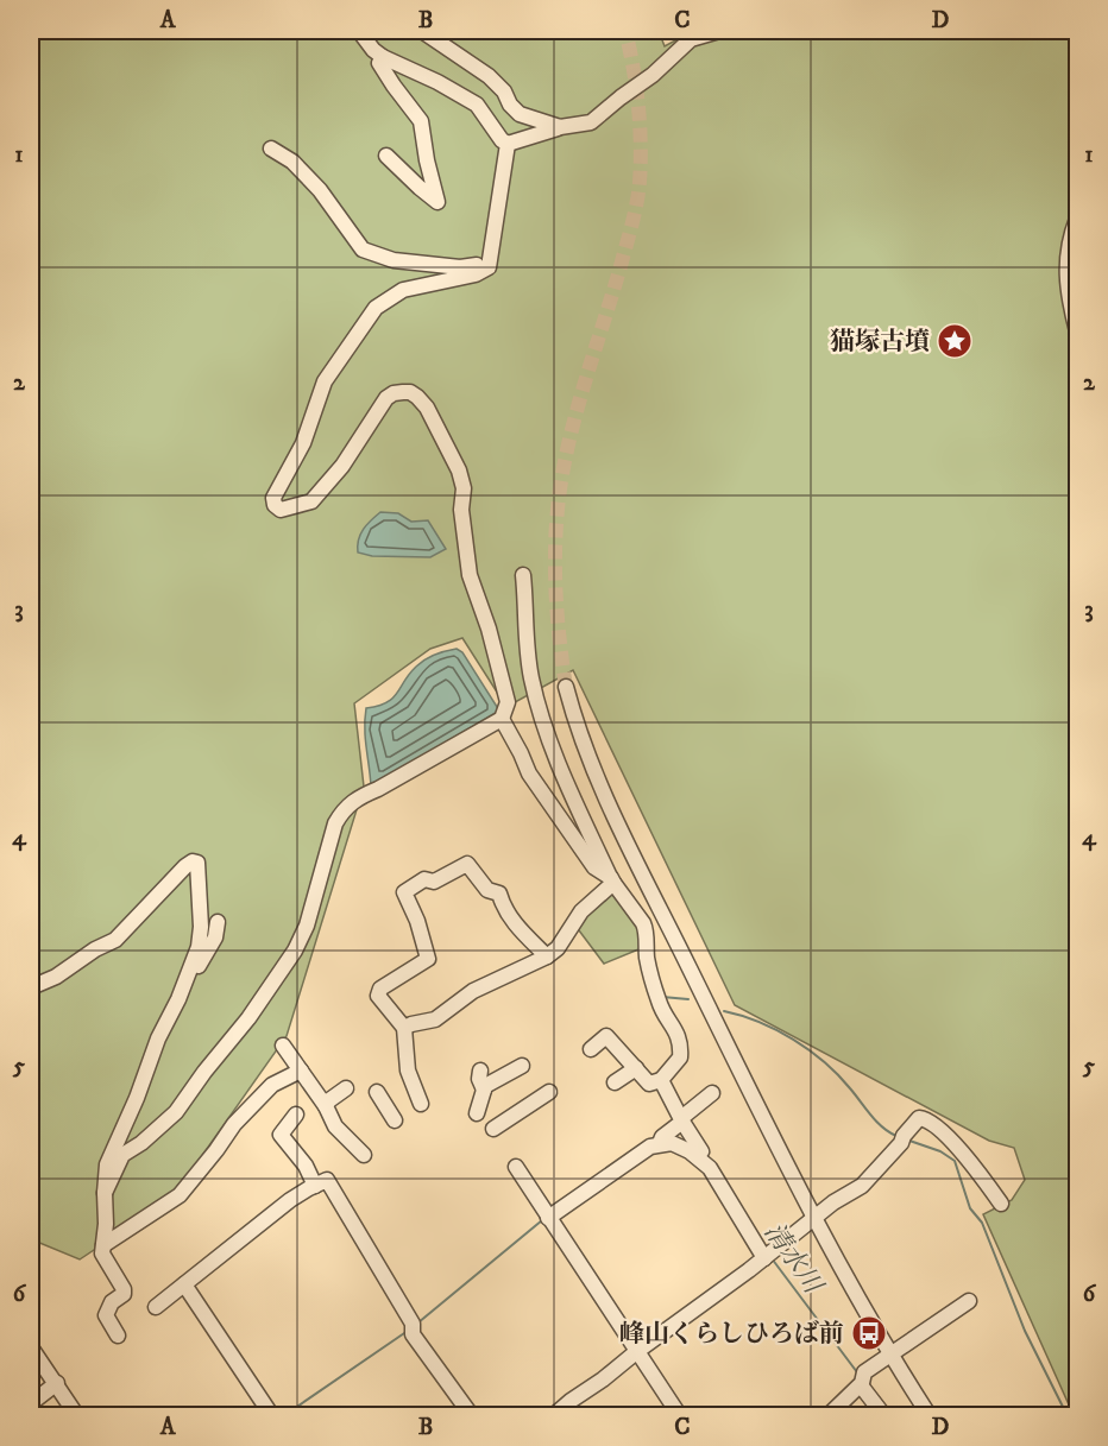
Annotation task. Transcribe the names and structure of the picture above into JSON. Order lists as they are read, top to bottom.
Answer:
{
  "water": ["清水川"],
  "places": {
    "place": ["猫塚古墳"],
    "bus stop": ["峰山くらしひろば前"]
  },
  "grid": {
    "columns": [
      "A",
      "B",
      "C",
      "D"
    ],
    "rows": [
      "1",
      "2",
      "3",
      "4",
      "5",
      "6"
    ]
  }
}
